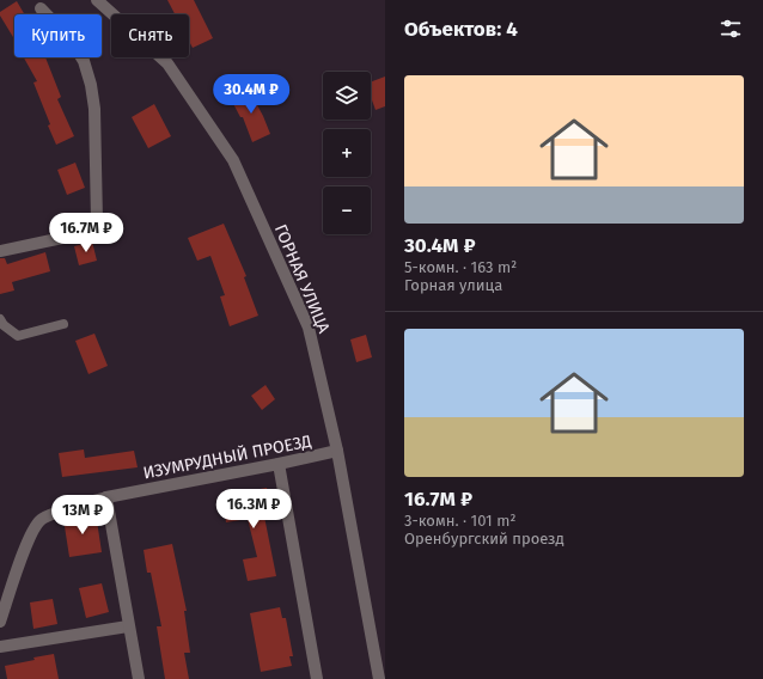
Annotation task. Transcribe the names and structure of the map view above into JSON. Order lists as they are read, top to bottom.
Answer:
{
  "streets": {
    "street": ["ГОРНАЯ УЛИЦА", "ИЗУМРУДНЫЙ ПРОЕЗД"]
  },
  "crossings": [
    ["ГОРНАЯ УЛИЦА", "ИЗУМРУДНЫЙ ПРОЕЗД"]
  ],
  "page": {
    "heading": "Объектов: 4",
    "chip": ["Купить", "Снять"],
    "list": [
      {
        "name": "30.4M ₽",
        "note": "5-комн. · 163 m² · Горная улица"
      },
      {
        "name": "16.7M ₽",
        "note": "3-комн. · 101 m² · Оренбургский проезд"
      }
    ],
    "map_buttons": ["+", "−"],
    "price": [
      "30.4M ₽",
      "16.7M ₽",
      "16.3M ₽",
      "13M ₽"
    ]
  }
}
